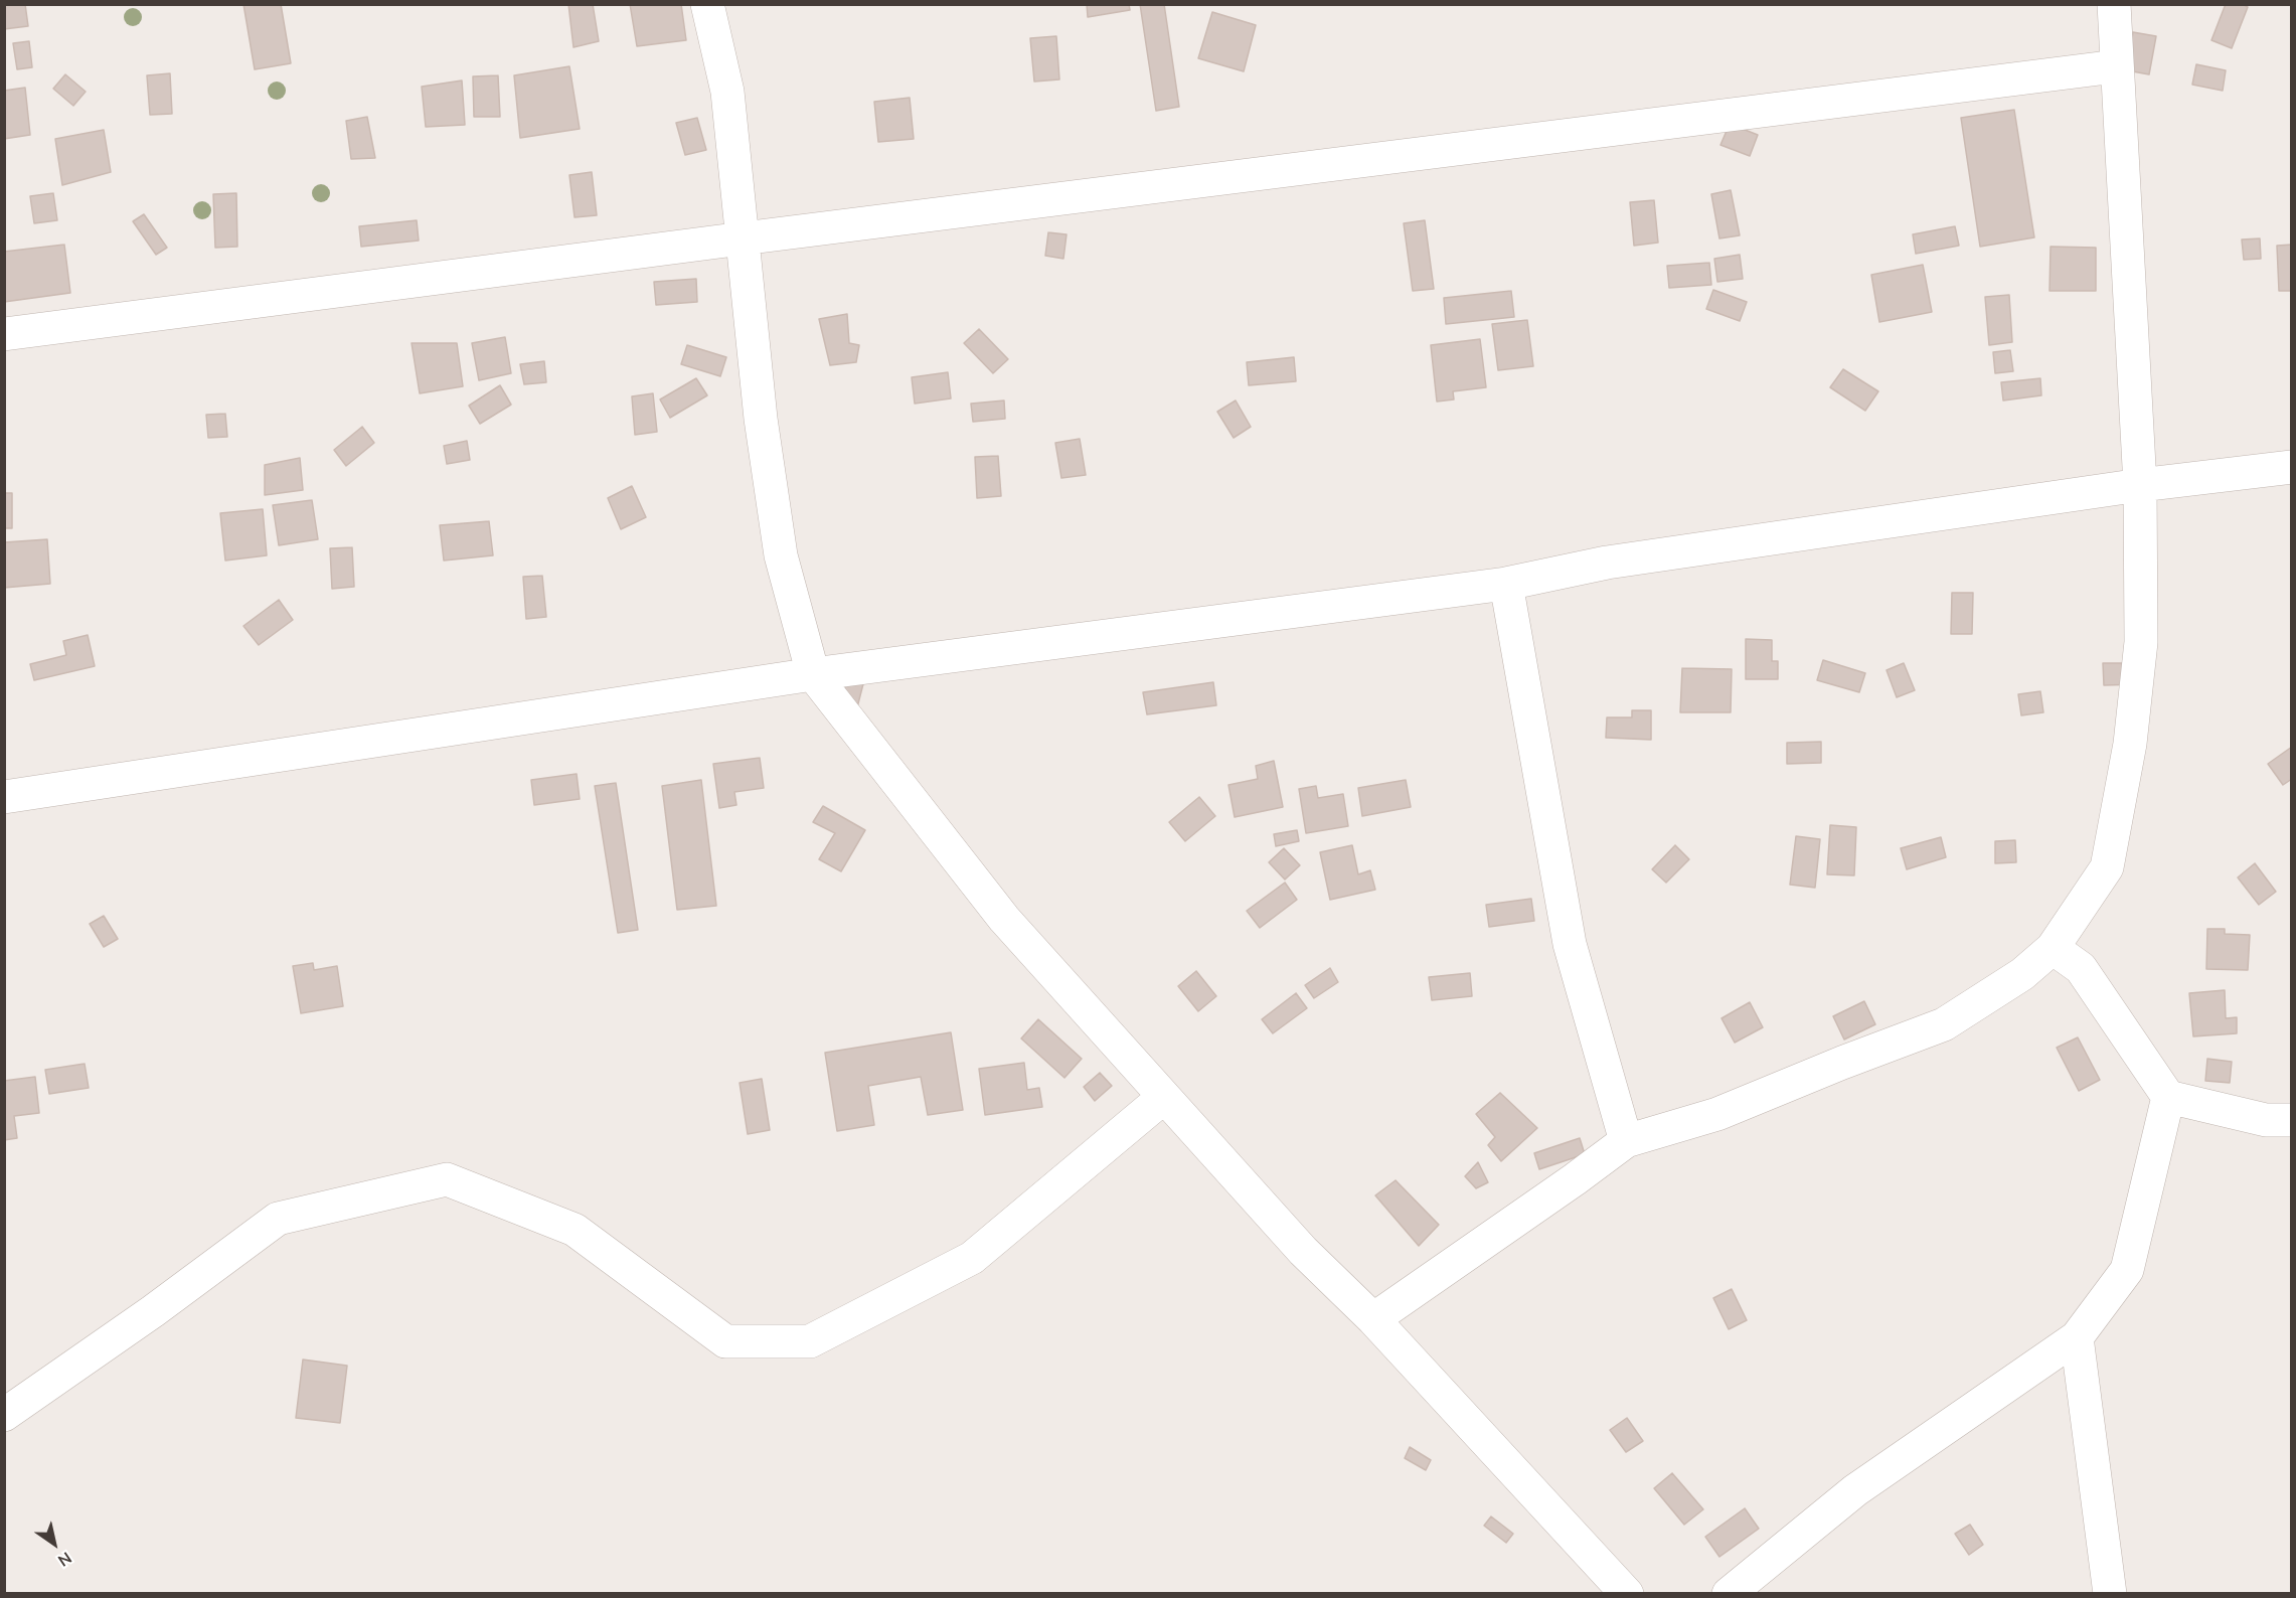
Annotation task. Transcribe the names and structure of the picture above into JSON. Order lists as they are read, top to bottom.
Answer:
{
  "north": "bottom right"
}
